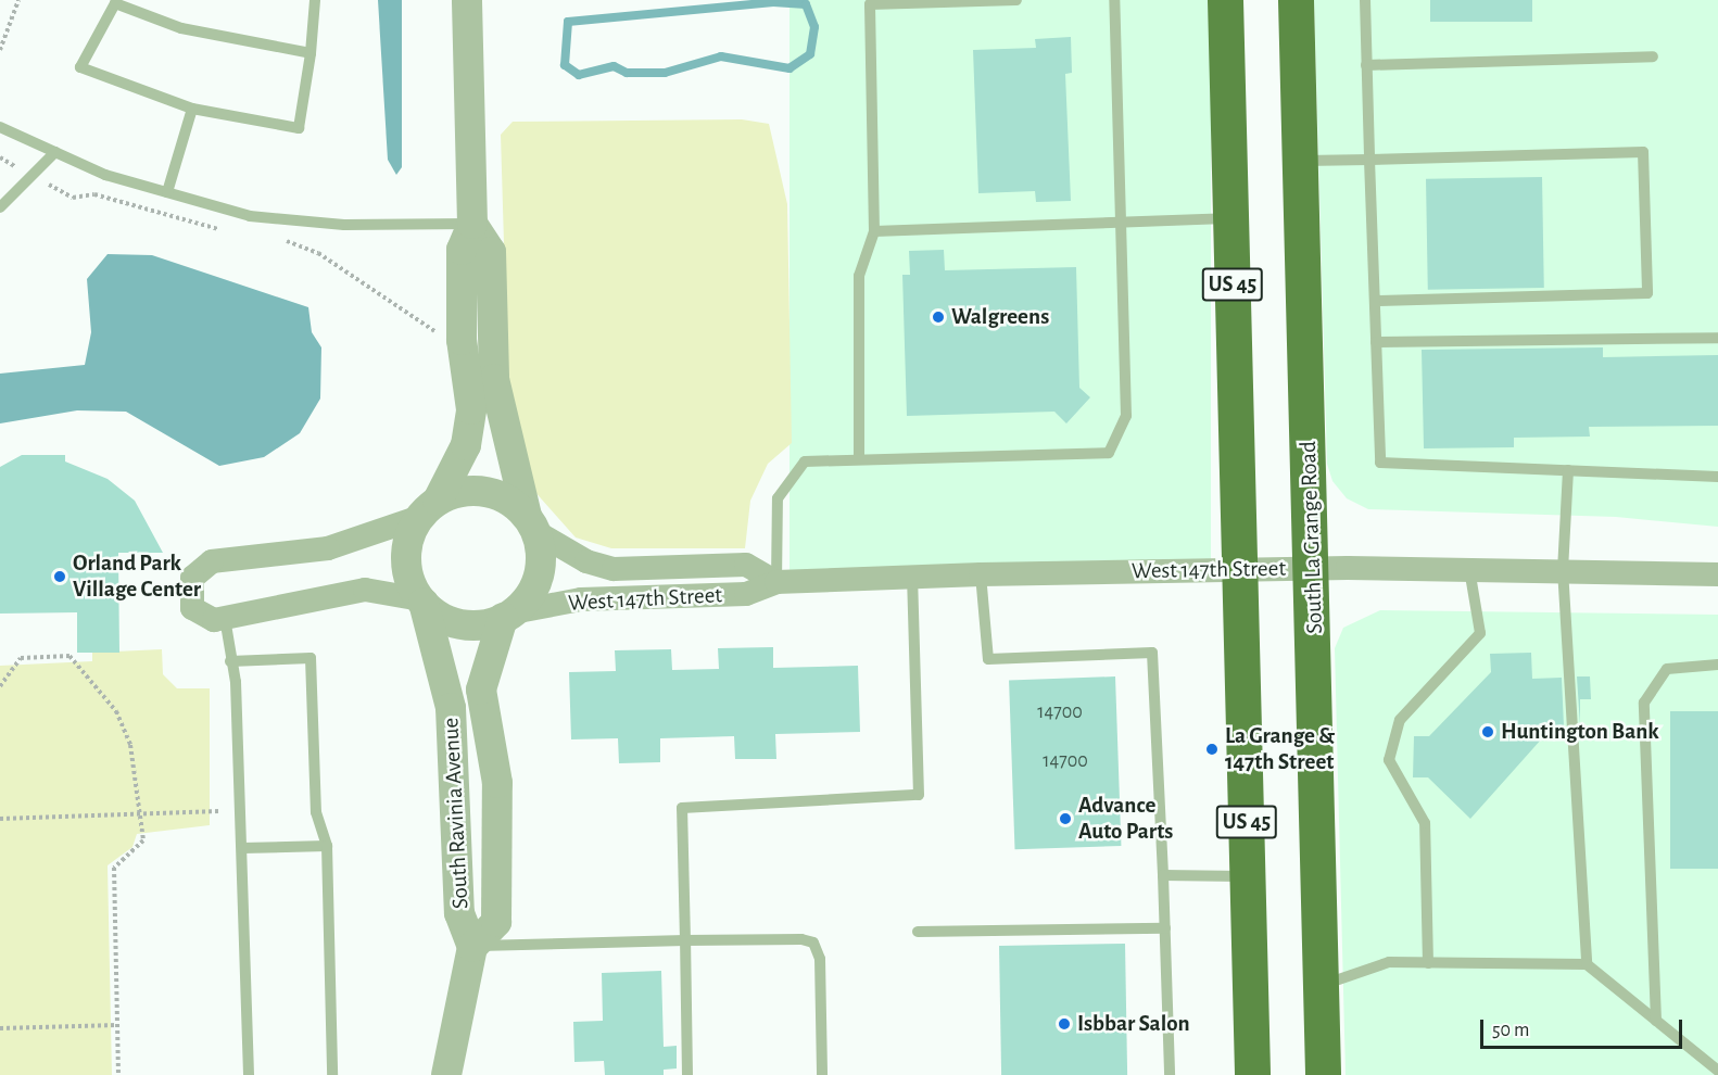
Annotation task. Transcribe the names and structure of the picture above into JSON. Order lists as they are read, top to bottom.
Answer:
{
  "streets": {
    "highway": ["US 45", "South La Grange Road"],
    "street": ["West 147th Street", "South Ravinia Avenue"]
  },
  "crossings": [
    ["US 45", "West 147th Street"],
    ["South La Grange Road", "West 147th Street"],
    ["West 147th Street", "South Ravinia Avenue"]
  ],
  "places": [
    "Walgreens",
    "Orland Park Village Center",
    "Huntington Bank",
    "La Grange & 147th Street",
    "Advance Auto Parts",
    "Isbbar Salon"
  ],
  "house_numbers": ["14700", "14700"],
  "scale_bar": "50 m"
}
